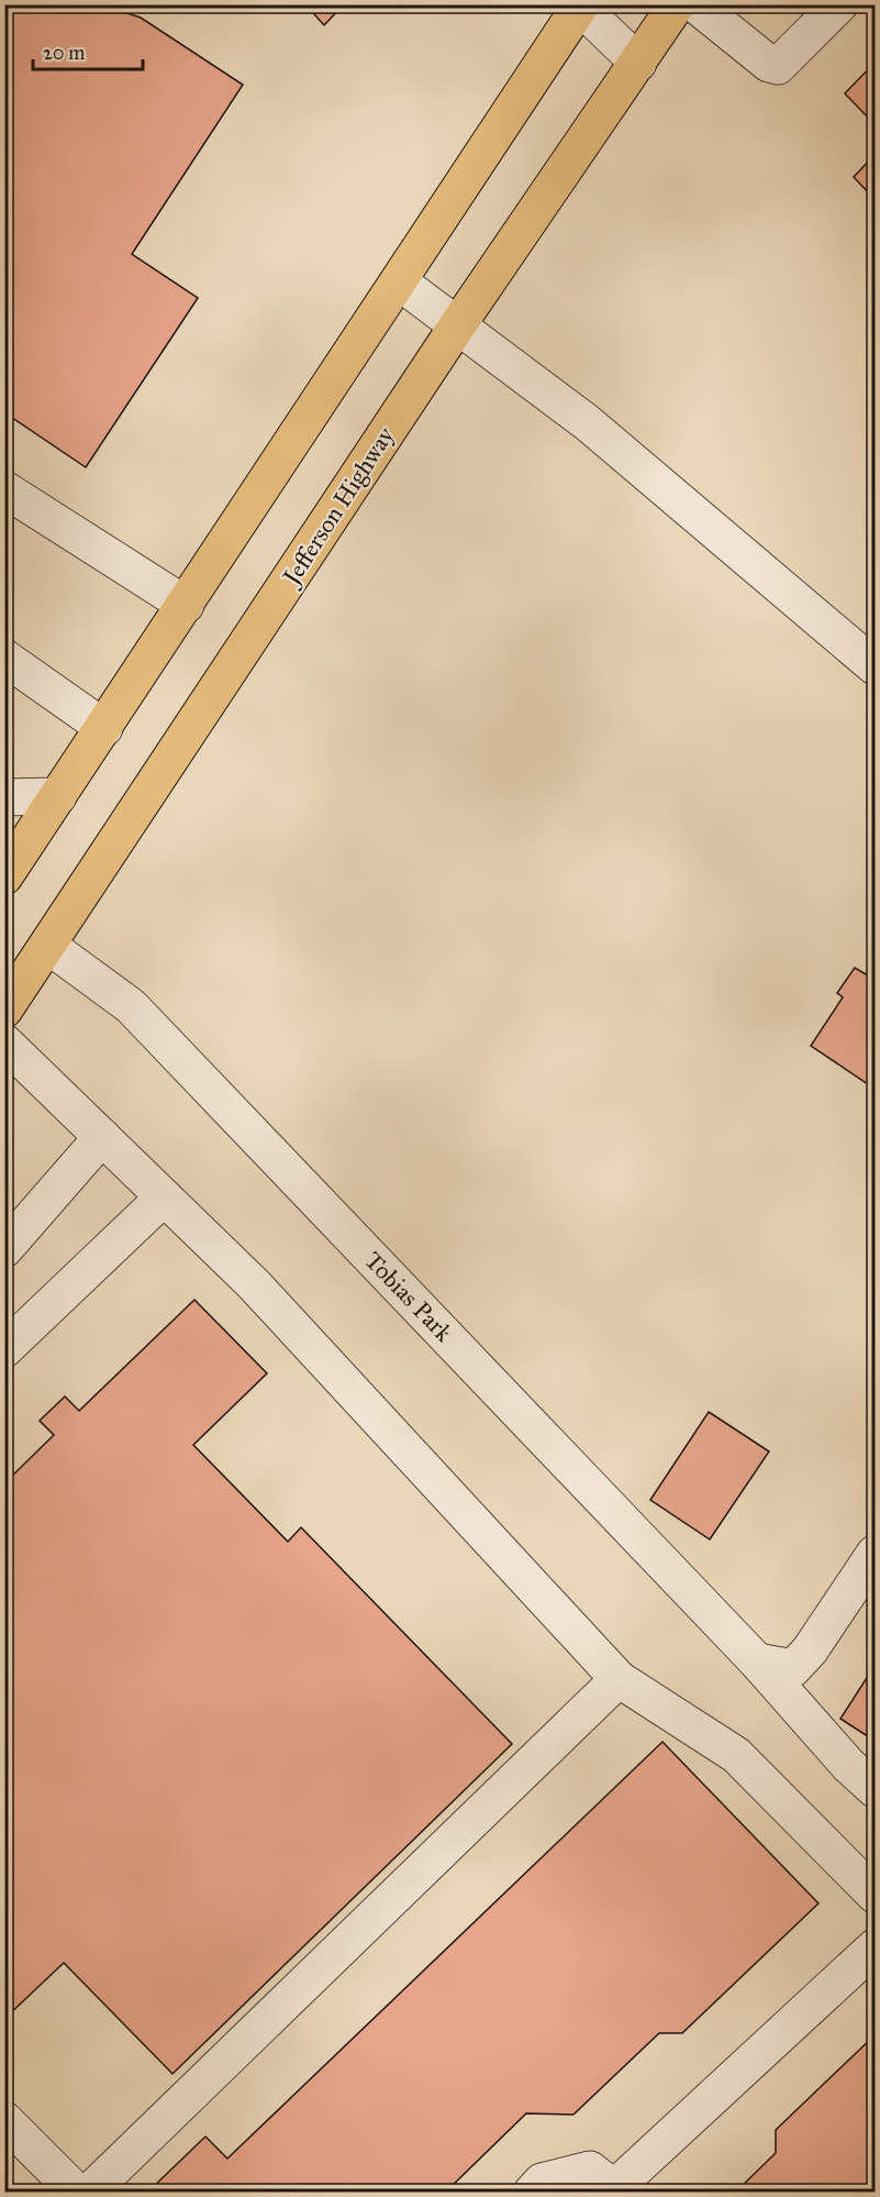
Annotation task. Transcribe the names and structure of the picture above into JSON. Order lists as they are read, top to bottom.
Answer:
{
  "streets": {
    "main road": ["Jefferson Highway"],
    "lane": ["Tobias Park"]
  },
  "crossings": [
    ["Jefferson Highway", "Tobias Park"]
  ],
  "scale_bar": "20 m"
}
